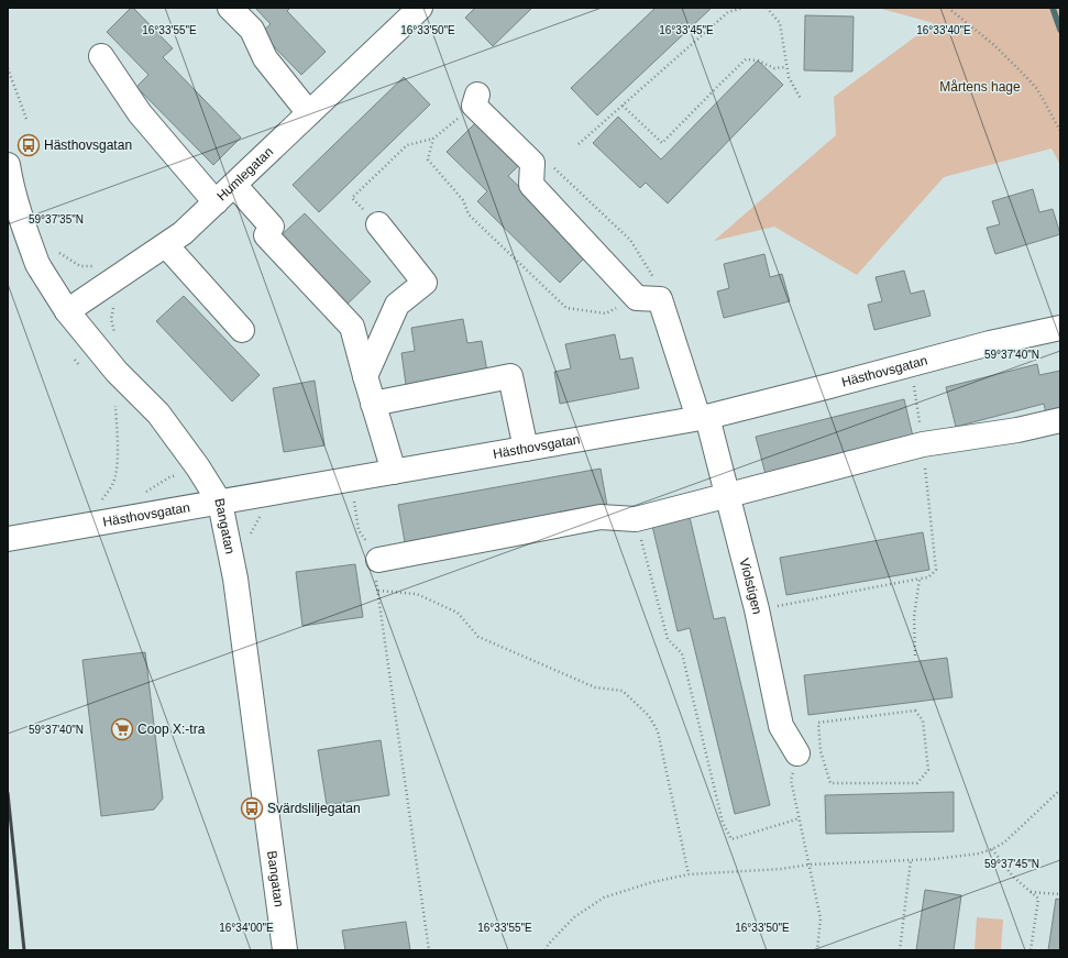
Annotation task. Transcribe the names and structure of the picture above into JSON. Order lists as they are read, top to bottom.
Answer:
{
  "streets": {
    "street": [
      "Humlegatan",
      "Hästhovsgatan",
      "Bangatan",
      "Violstigen"
    ]
  },
  "crossings": [
    ["Humlegatan", "Bangatan"],
    ["Hästhovsgatan", "Bangatan"],
    ["Hästhovsgatan", "Violstigen"]
  ],
  "parks": ["Mårtens hage"],
  "places": {
    "bus stop": ["Hästhovsgatan", "Svärdsliljegatan"],
    "supermarket": ["Coop X:-tra"]
  },
  "coordinates": [
    "16°33'55\"E",
    "16°33'50\"E",
    "16°33'45\"E",
    "16°33'40\"E",
    "59°37'35\"N",
    "59°37'40\"N",
    "59°37'45\"N",
    "16°34'00\"E"
  ]
}
